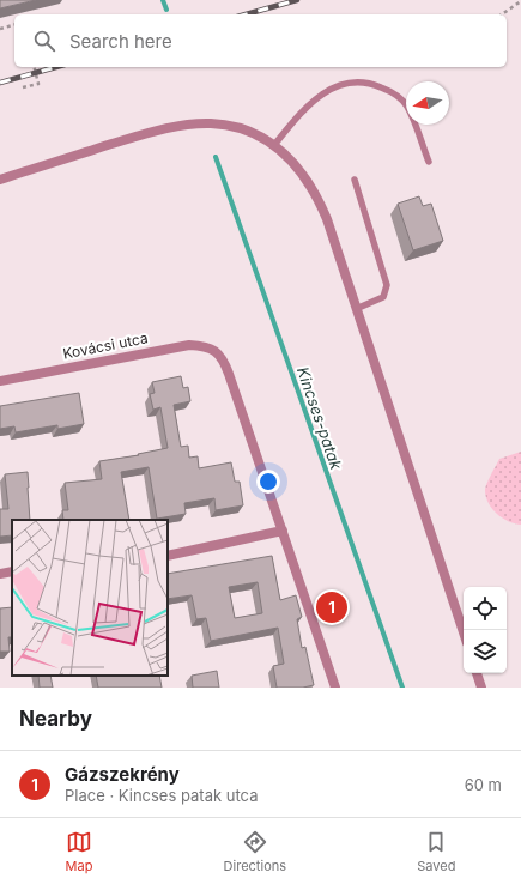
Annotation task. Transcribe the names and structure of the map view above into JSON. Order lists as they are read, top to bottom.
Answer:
{
  "streets": {
    "street": ["Kovácsi utca"]
  },
  "water": ["Kincses-patak"],
  "north": "left",
  "page": {
    "search": "Search here",
    "pins": "1",
    "heading": "Nearby",
    "list": [
      {
        "mark": "1",
        "name": "Gázszekrény",
        "note": "Place · Kincses patak utca",
        "value": "60 m"
      }
    ],
    "nav": ["Map", "Directions", "Saved"]
  }
}
